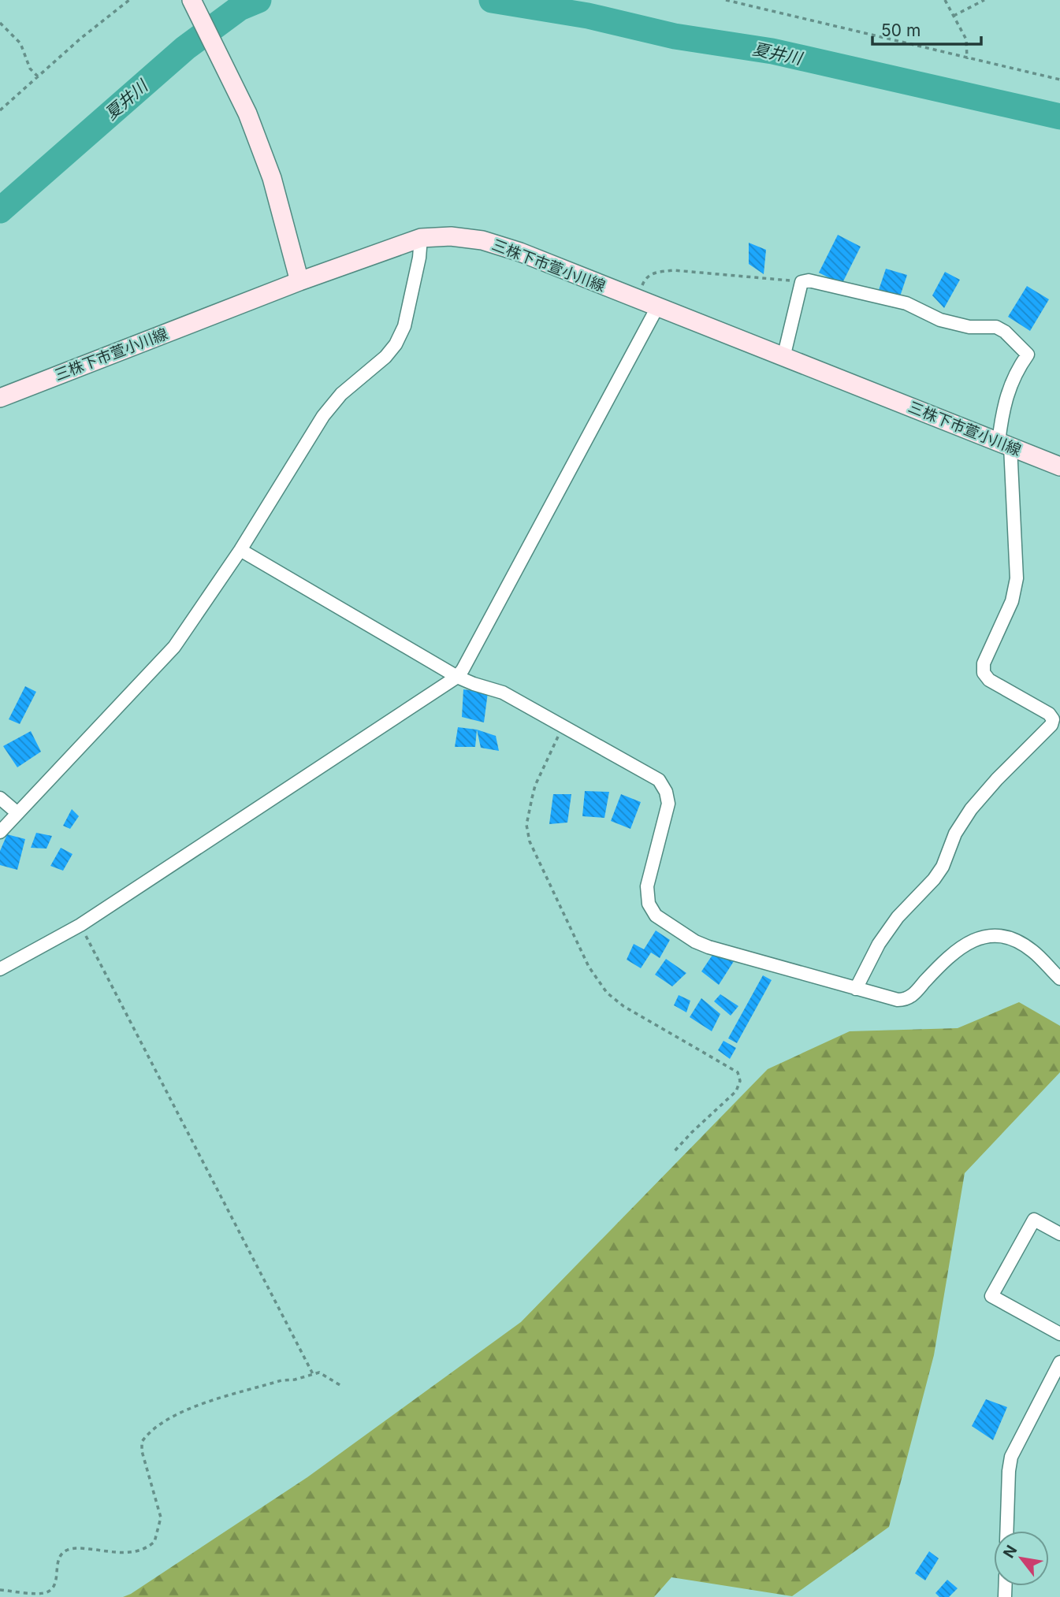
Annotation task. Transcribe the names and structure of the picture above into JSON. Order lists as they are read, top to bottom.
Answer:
{
  "streets": {
    "main road": ["三株下市萱小川線"]
  },
  "water": ["夏井川"],
  "scale_bar": "50 m",
  "north": "top left"
}
